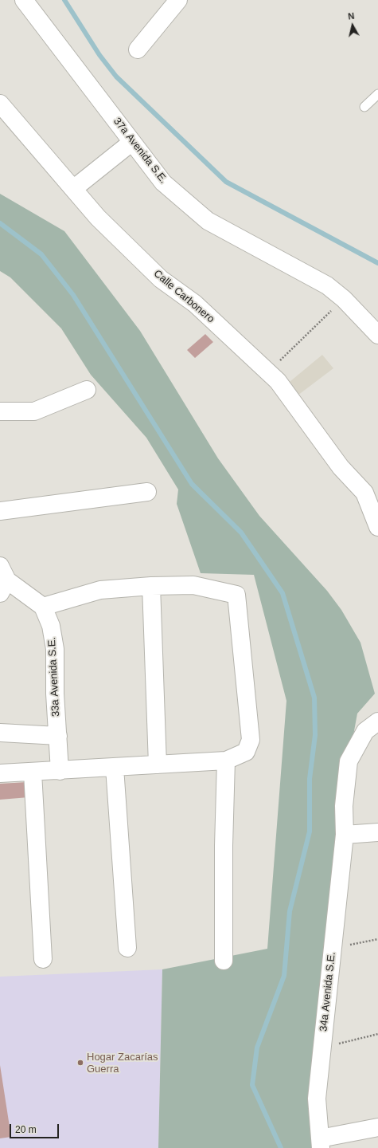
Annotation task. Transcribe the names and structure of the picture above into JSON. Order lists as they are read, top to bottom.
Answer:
{
  "streets": {
    "street": [
      "37a Avenida S.E.",
      "Calle Carbonero",
      "33a Avenida S.E.",
      "34a Avenida S.E."
    ]
  },
  "places": ["Hogar Zacarías Guerra"],
  "scale_bar": "20 m",
  "north": "top"
}
